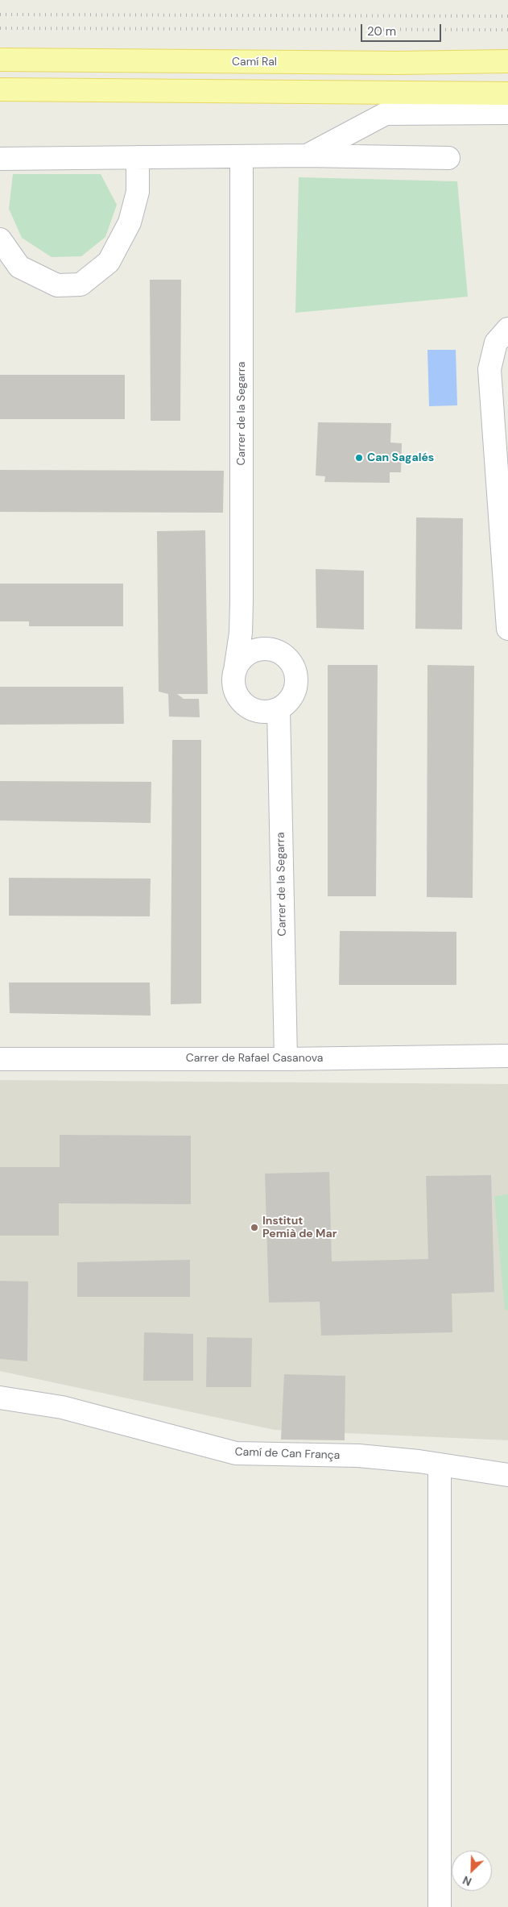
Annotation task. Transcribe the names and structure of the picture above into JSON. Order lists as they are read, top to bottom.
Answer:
{
  "streets": {
    "main road": ["Camí Ral"],
    "street": ["Carrer de la Segarra", "Carrer de Rafael Casanova", "Camí de Can França"]
  },
  "crossings": [
    ["Carrer de la Segarra", "Carrer de Rafael Casanova"]
  ],
  "places": ["Can Sagalés", "Institut Pemià de Mar"],
  "scale_bar": "20 m",
  "north": "bottom left"
}
